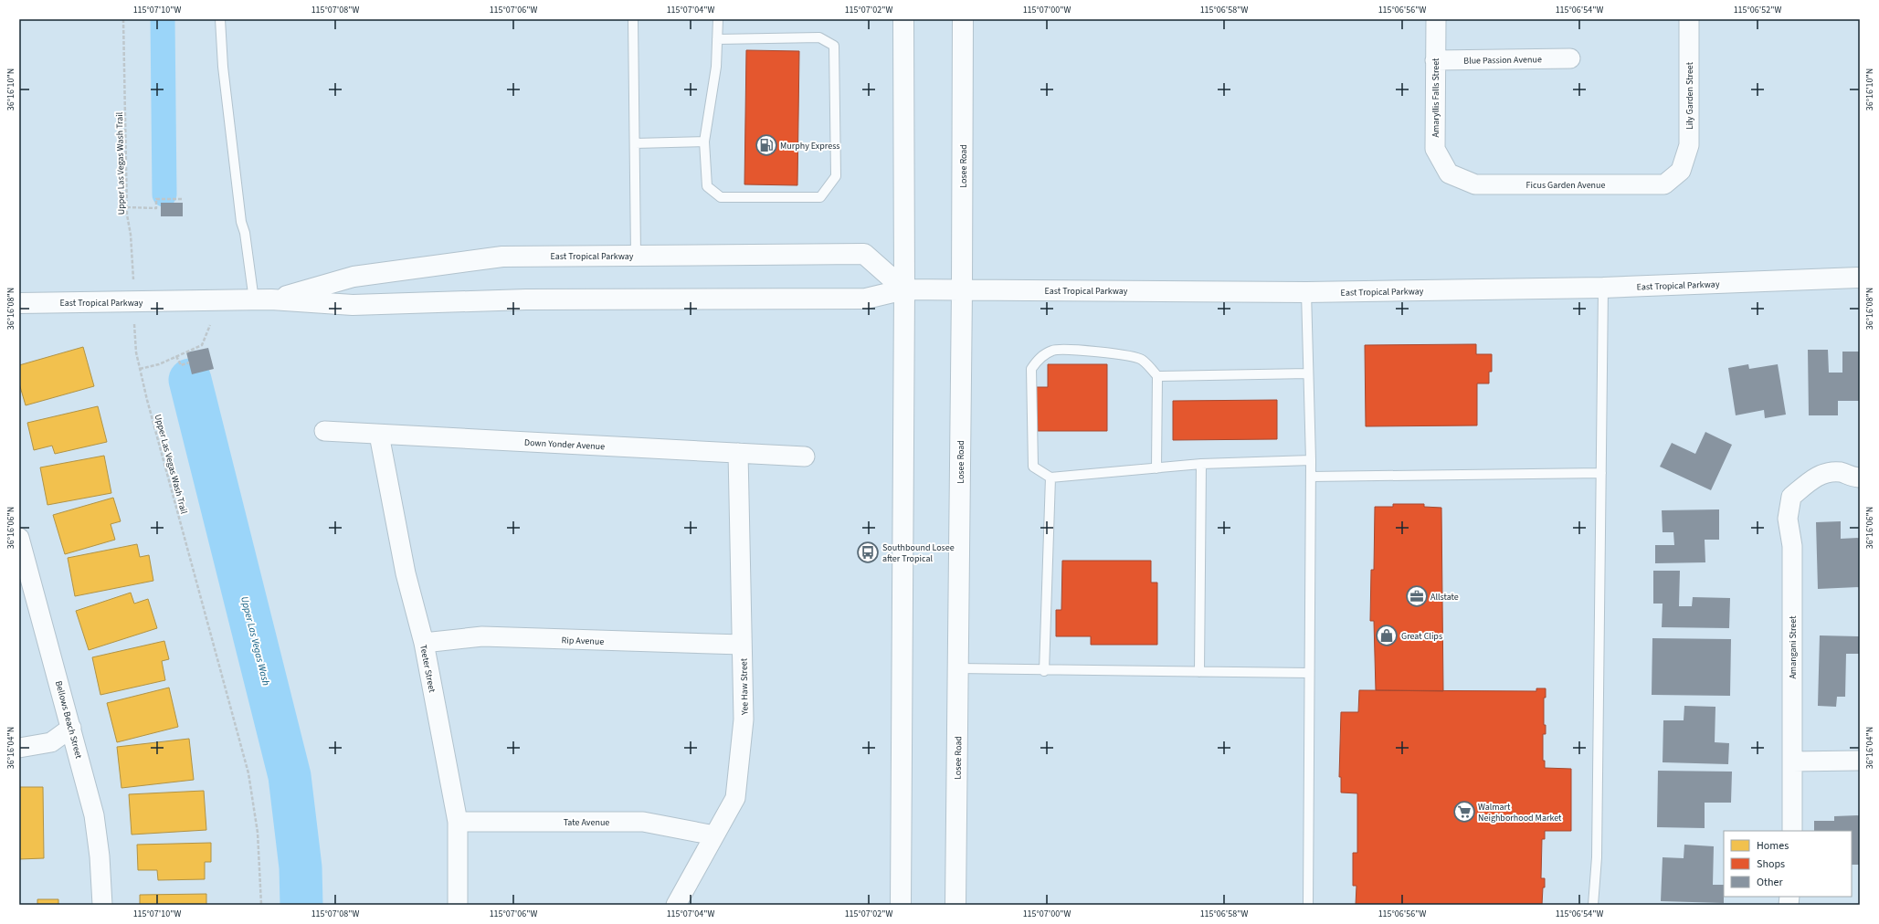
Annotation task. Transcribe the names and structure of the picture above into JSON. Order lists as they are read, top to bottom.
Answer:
{
  "streets": {
    "main road": ["Losee Road", "East Tropical Parkway"],
    "street": [
      "Blue Passion Avenue",
      "Lily Garden Street",
      "Amaryllis Falls Street",
      "Ficus Garden Avenue",
      "Down Yonder Avenue",
      "Rip Avenue",
      "Amangani Street",
      "Teeter Street",
      "Yee Haw Street",
      "Bellows Beach Street",
      "Tate Avenue"
    ],
    "path": ["Upper Las Vegas Wash Trail"]
  },
  "crossings": [
    ["Blue Passion Avenue", "Amaryllis Falls Street"],
    ["Lily Garden Street", "Ficus Garden Avenue"],
    ["Amaryllis Falls Street", "Ficus Garden Avenue"],
    ["Upper Las Vegas Wash Trail", "East Tropical Parkway"],
    ["Losee Road", "East Tropical Parkway"],
    ["Down Yonder Avenue", "Teeter Street"],
    ["Down Yonder Avenue", "Yee Haw Street"],
    ["Rip Avenue", "Teeter Street"],
    ["Rip Avenue", "Yee Haw Street"],
    ["Teeter Street", "Tate Avenue"],
    ["Yee Haw Street", "Tate Avenue"]
  ],
  "water": ["Upper Las Vegas Wash"],
  "places": {
    "fuel station": ["Murphy Express"],
    "bus stop": ["Southbound Losee after Tropical"],
    "office": ["Allstate"],
    "shop": ["Great Clips"],
    "supermarket": ["Walmart Neighborhood Market"]
  },
  "legend": ["Homes", "Shops", "Other"],
  "coordinates": [
    "115°07'10\"W",
    "115°07'08\"W",
    "115°07'06\"W",
    "115°07'04\"W",
    "115°07'02\"W",
    "115°07'00\"W",
    "115°06'58\"W",
    "115°06'56\"W",
    "115°06'54\"W",
    "115°06'52\"W",
    "36°16'10\"N",
    "36°16'08\"N",
    "36°16'06\"N",
    "36°16'04\"N"
  ]
}
